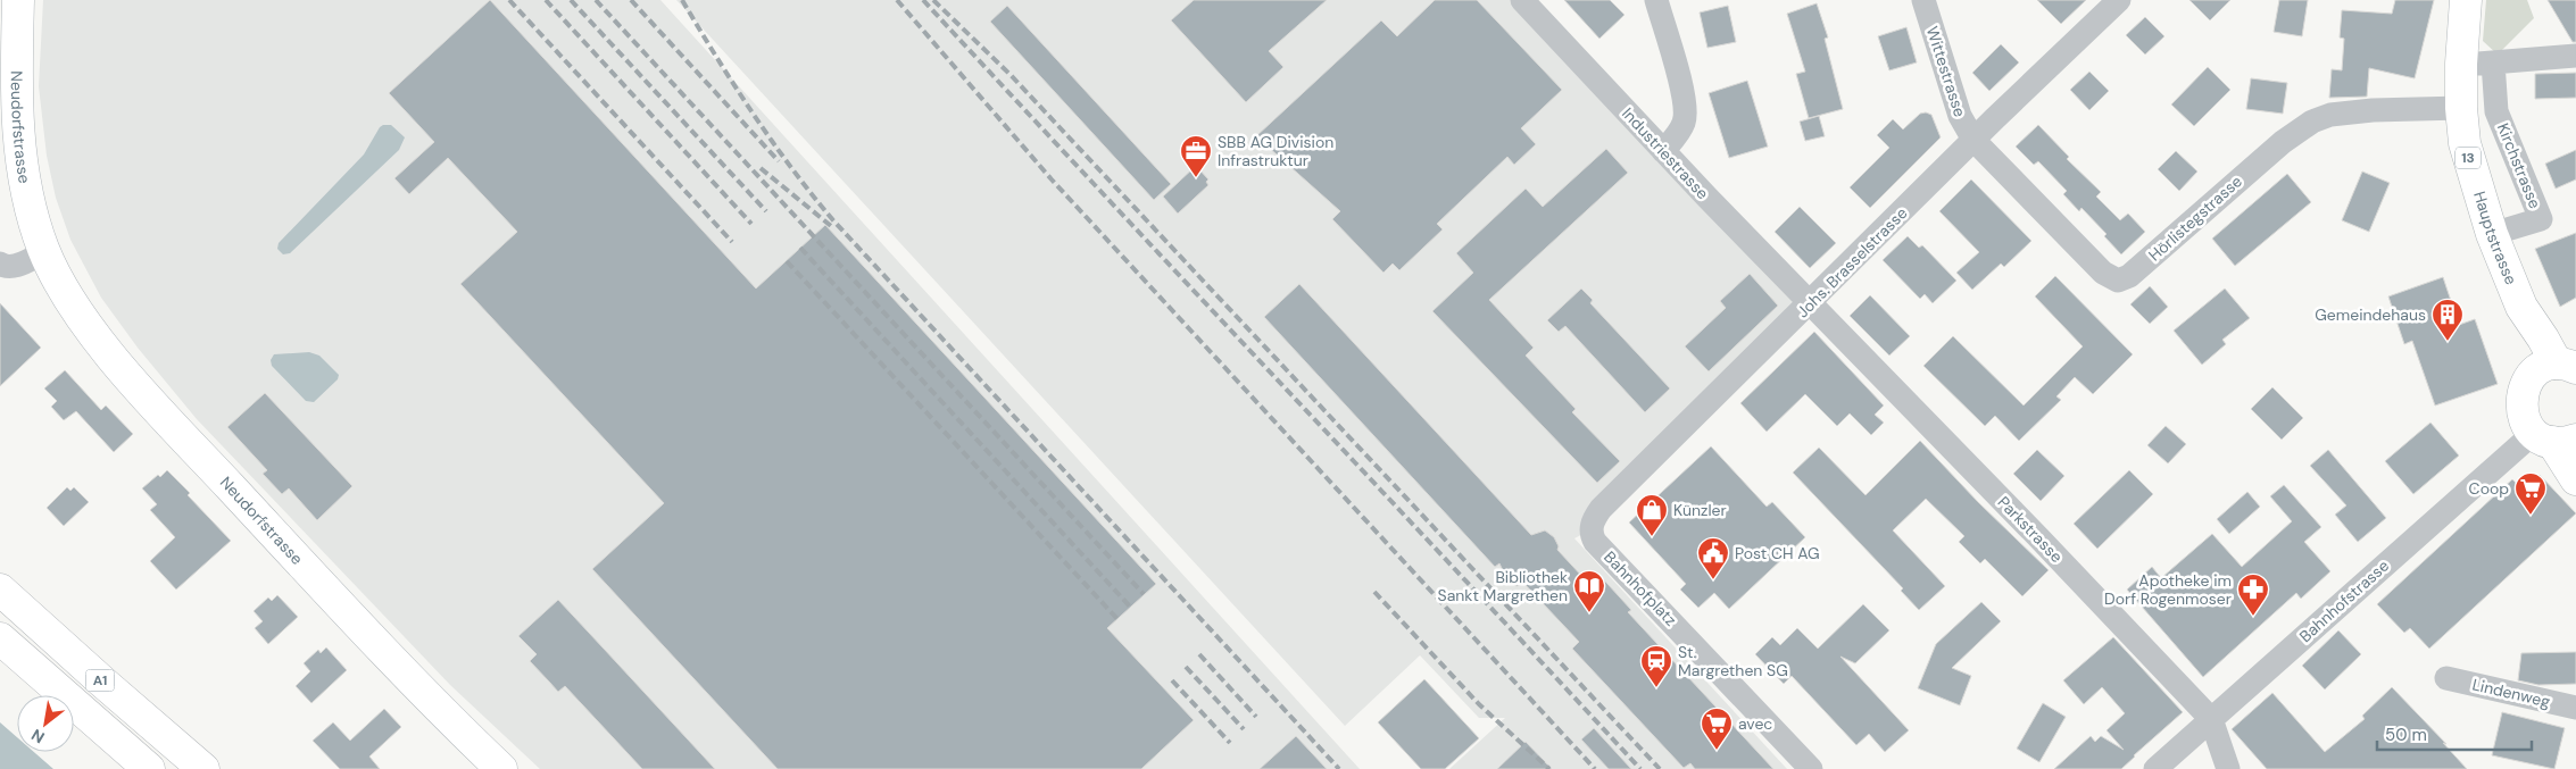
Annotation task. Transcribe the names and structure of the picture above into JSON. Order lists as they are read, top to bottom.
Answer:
{
  "streets": {
    "main road": [
      "Neudorfstrasse",
      "13",
      "Hauptstrasse",
      "A1"
    ],
    "street": [
      "Wittestrasse",
      "Industriestrasse",
      "Kirchstrasse",
      "Hörlistegstrasse",
      "Johs. Brasselstrasse",
      "Parkstrasse",
      "Bahnhofplatz",
      "Bahnhofstrasse",
      "Lindenweg"
    ]
  },
  "crossings": [
    ["Wittestrasse", "Hörlistegstrasse"],
    ["Wittestrasse", "Johs. Brasselstrasse"],
    ["Industriestrasse", "Johs. Brasselstrasse"],
    ["Industriestrasse", "Parkstrasse"],
    ["Kirchstrasse", "Hauptstrasse"],
    ["Hörlistegstrasse", "Hauptstrasse"],
    ["Hörlistegstrasse", "Johs. Brasselstrasse"],
    ["Hauptstrasse", "Bahnhofstrasse"],
    ["Johs. Brasselstrasse", "Parkstrasse"],
    ["Johs. Brasselstrasse", "Bahnhofplatz"],
    ["Parkstrasse", "Bahnhofstrasse"]
  ],
  "places": {
    "office": ["SBB AG Division Infrastruktur"],
    "building": ["Gemeindehaus"],
    "supermarket": ["Coop", "avec"],
    "shop": ["Künzler"],
    "public building": ["Post CH AG"],
    "library": ["Bibliothek Sankt Margrethen"],
    "pharmacy": ["Apotheke im Dorf Rogenmoser"],
    "station": ["St. Margrethen SG"]
  },
  "scale_bar": "50 m",
  "north": "bottom left"
}
